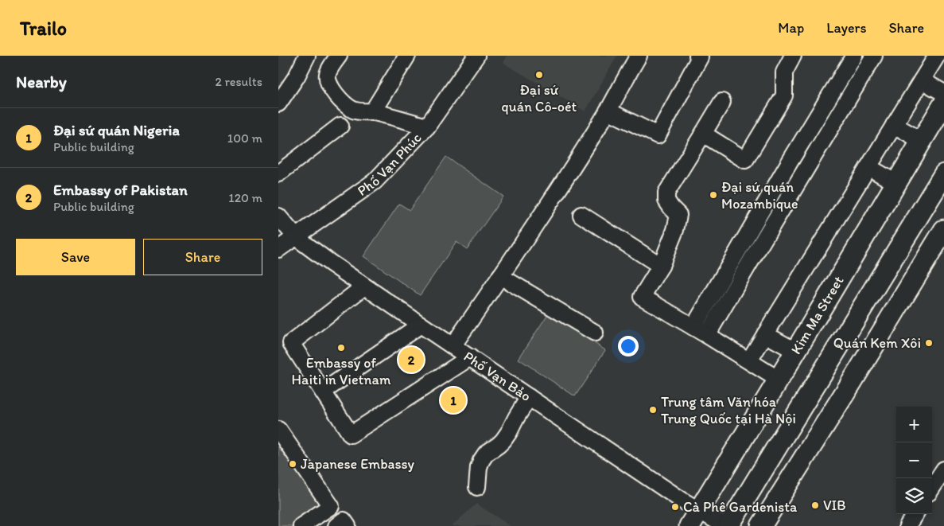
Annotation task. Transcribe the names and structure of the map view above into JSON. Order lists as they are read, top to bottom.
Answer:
{
  "streets": {
    "main road": ["Kim Ma Street"],
    "street": ["Phố Vạn Phúc", "Phố Vạn Bảo"]
  },
  "crossings": [
    ["Phố Vạn Phúc", "Phố Vạn Bảo"],
    ["Kim Ma Street", "Phố Vạn Bảo"]
  ],
  "places": [
    "Đại sứ quán Cô-oét",
    "Đại sứ quán Mozambique",
    "Quán Kem Xôi",
    "Embassy of Haiti in Vietnam",
    "Trung tâm Văn hóa Trung Quốc tại Hà Nội",
    "Japanese Embassy",
    "VIB",
    "Cà Phê Gardenista"
  ],
  "page": {
    "header": "Trailo",
    "nav": ["Map", "Layers", "Share"],
    "heading": ["Nearby", "2 results"],
    "list": [
      {
        "mark": "1",
        "name": "Đại sứ quán Nigeria",
        "note": "Public building",
        "value": "100 m"
      },
      {
        "mark": "2",
        "name": "Embassy of Pakistan",
        "note": "Public building",
        "value": "120 m"
      }
    ],
    "buttons": ["Save", "Share"],
    "pins": ["2", "1"],
    "map_buttons": ["+", "−"]
  }
}
